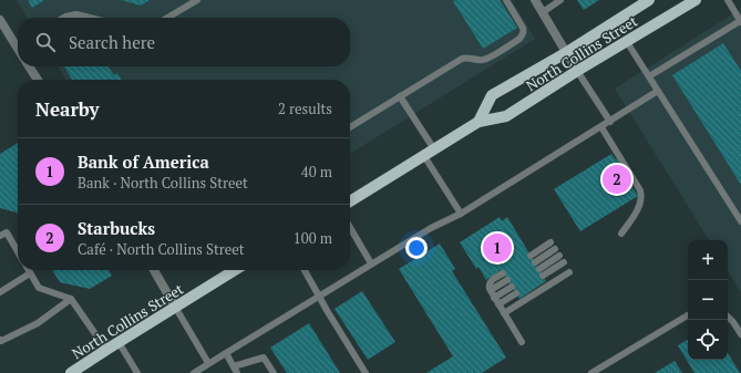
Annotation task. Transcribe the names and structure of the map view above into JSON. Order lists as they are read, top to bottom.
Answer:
{
  "streets": {
    "main road": ["North Collins Street"]
  },
  "page": {
    "search": "Search here",
    "heading": ["Nearby", "2 results"],
    "list": [
      {
        "mark": "1",
        "name": "Bank of America",
        "note": "Bank · North Collins Street",
        "value": "40 m"
      },
      {
        "mark": "2",
        "name": "Starbucks",
        "note": "Café · North Collins Street",
        "value": "100 m"
      }
    ],
    "pins": ["2", "1"],
    "map_buttons": ["+", "−"]
  }
}
